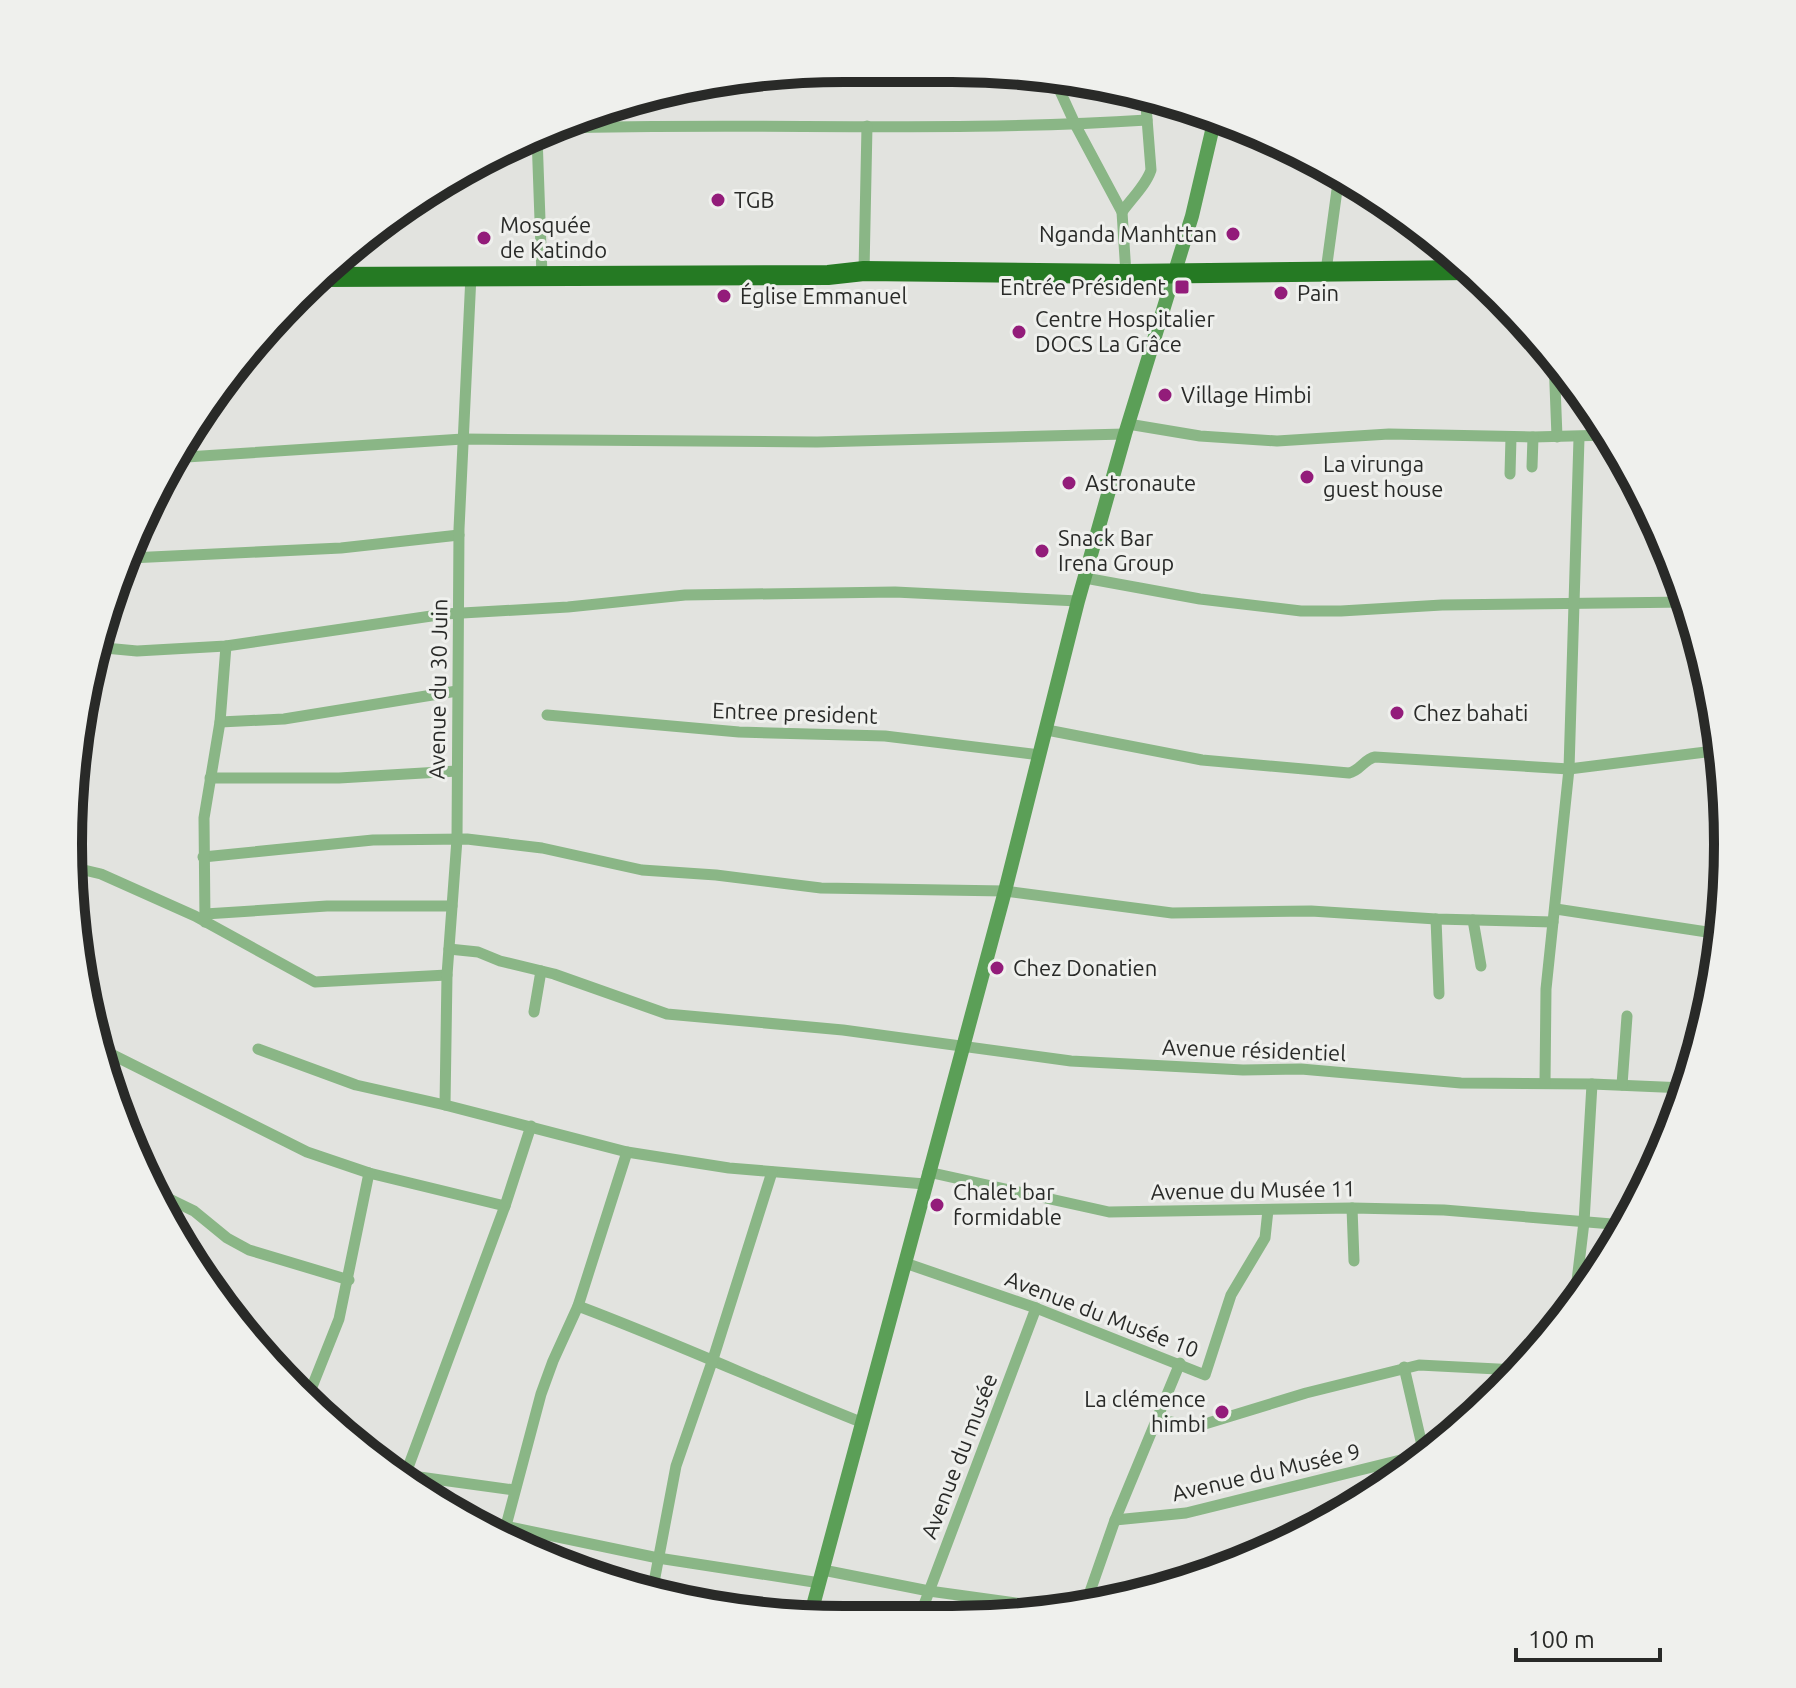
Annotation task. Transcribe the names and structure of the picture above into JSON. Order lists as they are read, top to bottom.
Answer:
{
  "streets": {
    "street": [
      "Avenue du 30 Juin",
      "Entree president",
      "Avenue résidentiel",
      "Avenue du Musée 11",
      "Avenue du Musée 10",
      "Avenue du musée",
      "Avenue du Musée 9"
    ]
  },
  "crossings": [
    ["Avenue du 30 Juin", "Avenue résidentiel"],
    ["Avenue du 30 Juin", "Avenue du Musée 11"],
    ["Avenue du Musée 11", "Avenue du Musée 10"],
    ["Avenue du Musée 10", "Avenue du musée"]
  ],
  "places": {
    "other": [
      "TGB",
      "Nganda Manhttan",
      "Mosquée de Katindo",
      "Pain",
      "Église Emmanuel",
      "Centre Hospitalier DOCS La Grâce",
      "Village Himbi",
      "La virunga guest house",
      "Astronaute",
      "Snack Bar Irena Group",
      "Chez bahati",
      "Chez Donatien",
      "Chalet bar formidable",
      "La clémence himbi"
    ],
    "transit": ["Entrée Président"]
  },
  "scale_bar": "100 m"
}
